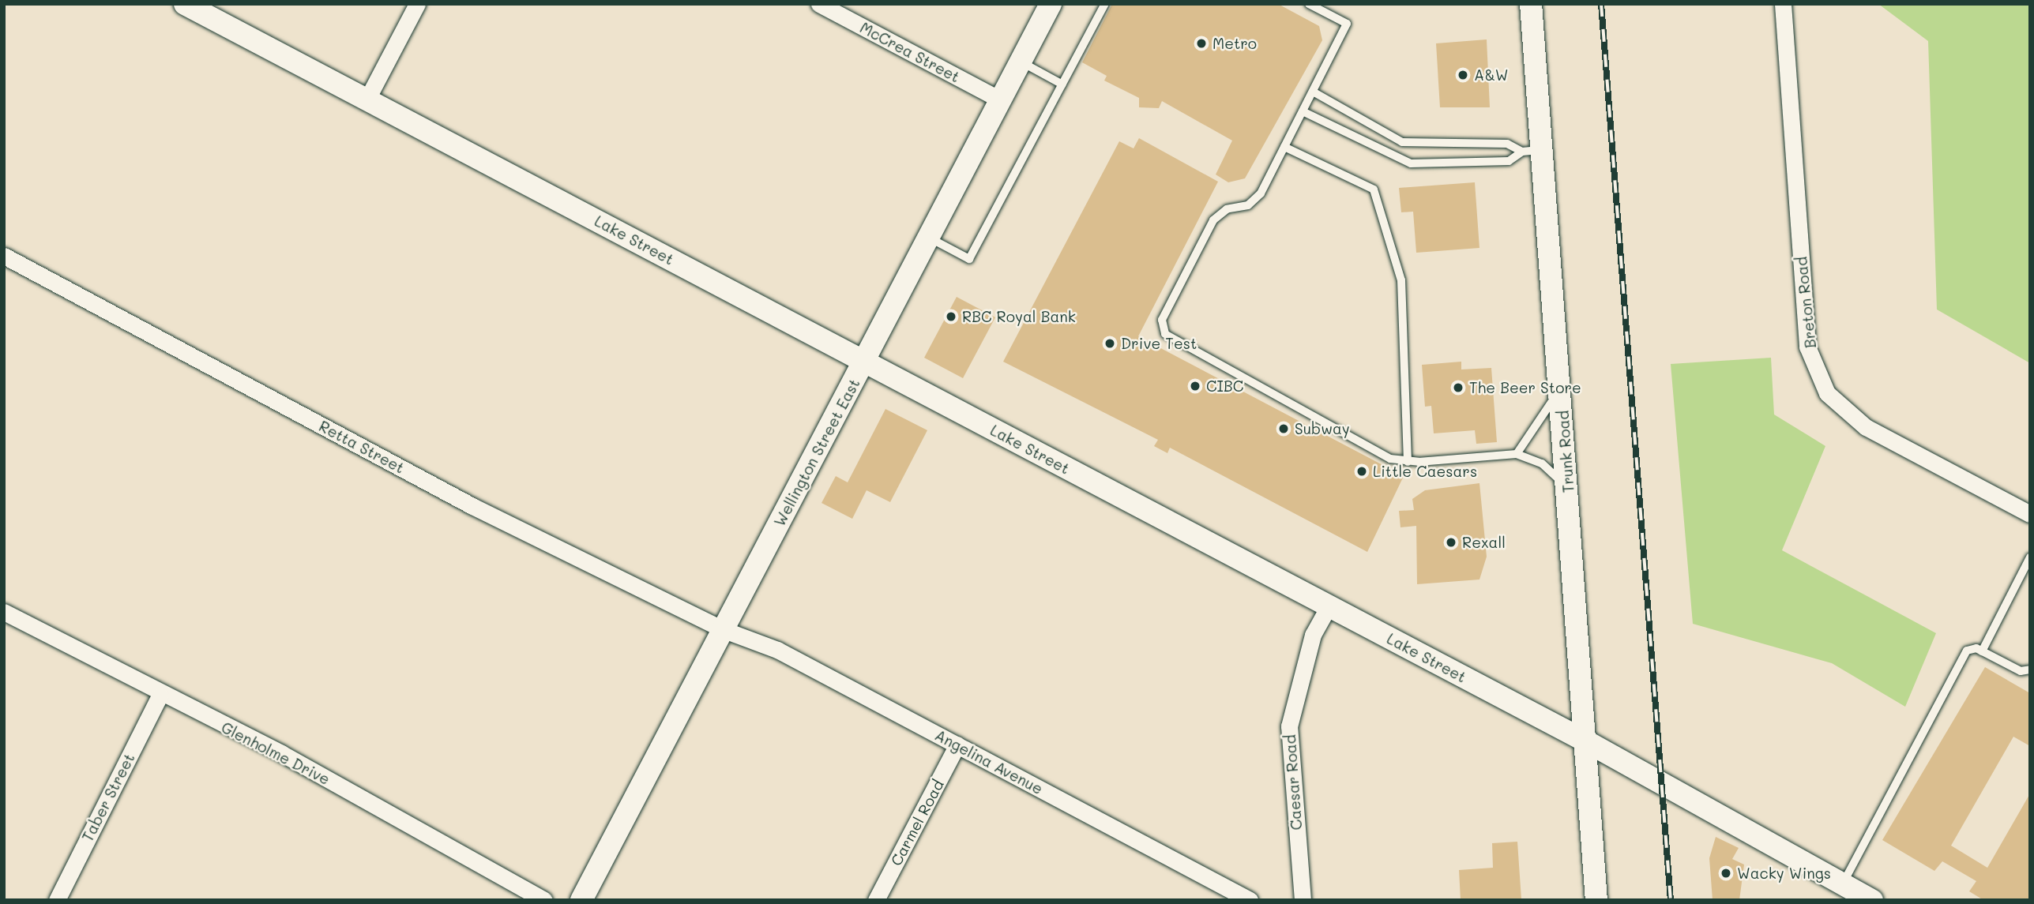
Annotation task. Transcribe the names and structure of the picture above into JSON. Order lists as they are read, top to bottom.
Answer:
{
  "streets": {
    "main road": ["Lake Street", "Trunk Road", "Wellington Street East"],
    "street": [
      "McCrea Street",
      "Breton Road",
      "Retta Street",
      "Glenholme Drive",
      "Angelina Avenue",
      "Caesar Road",
      "Taber Street",
      "Carmel Road"
    ]
  },
  "crossings": [
    ["McCrea Street", "Wellington Street East"],
    ["Lake Street", "Trunk Road"],
    ["Lake Street", "Wellington Street East"],
    ["Lake Street", "Caesar Road"],
    ["Retta Street", "Wellington Street East"],
    ["Retta Street", "Angelina Avenue"],
    ["Wellington Street East", "Angelina Avenue"],
    ["Glenholme Drive", "Taber Street"],
    ["Angelina Avenue", "Carmel Road"]
  ],
  "places": [
    "Metro",
    "A&W",
    "RBC Royal Bank",
    "Drive Test",
    "CIBC",
    "The Beer Store",
    "Subway",
    "Little Caesars",
    "Rexall",
    "Wacky Wings"
  ]
}
